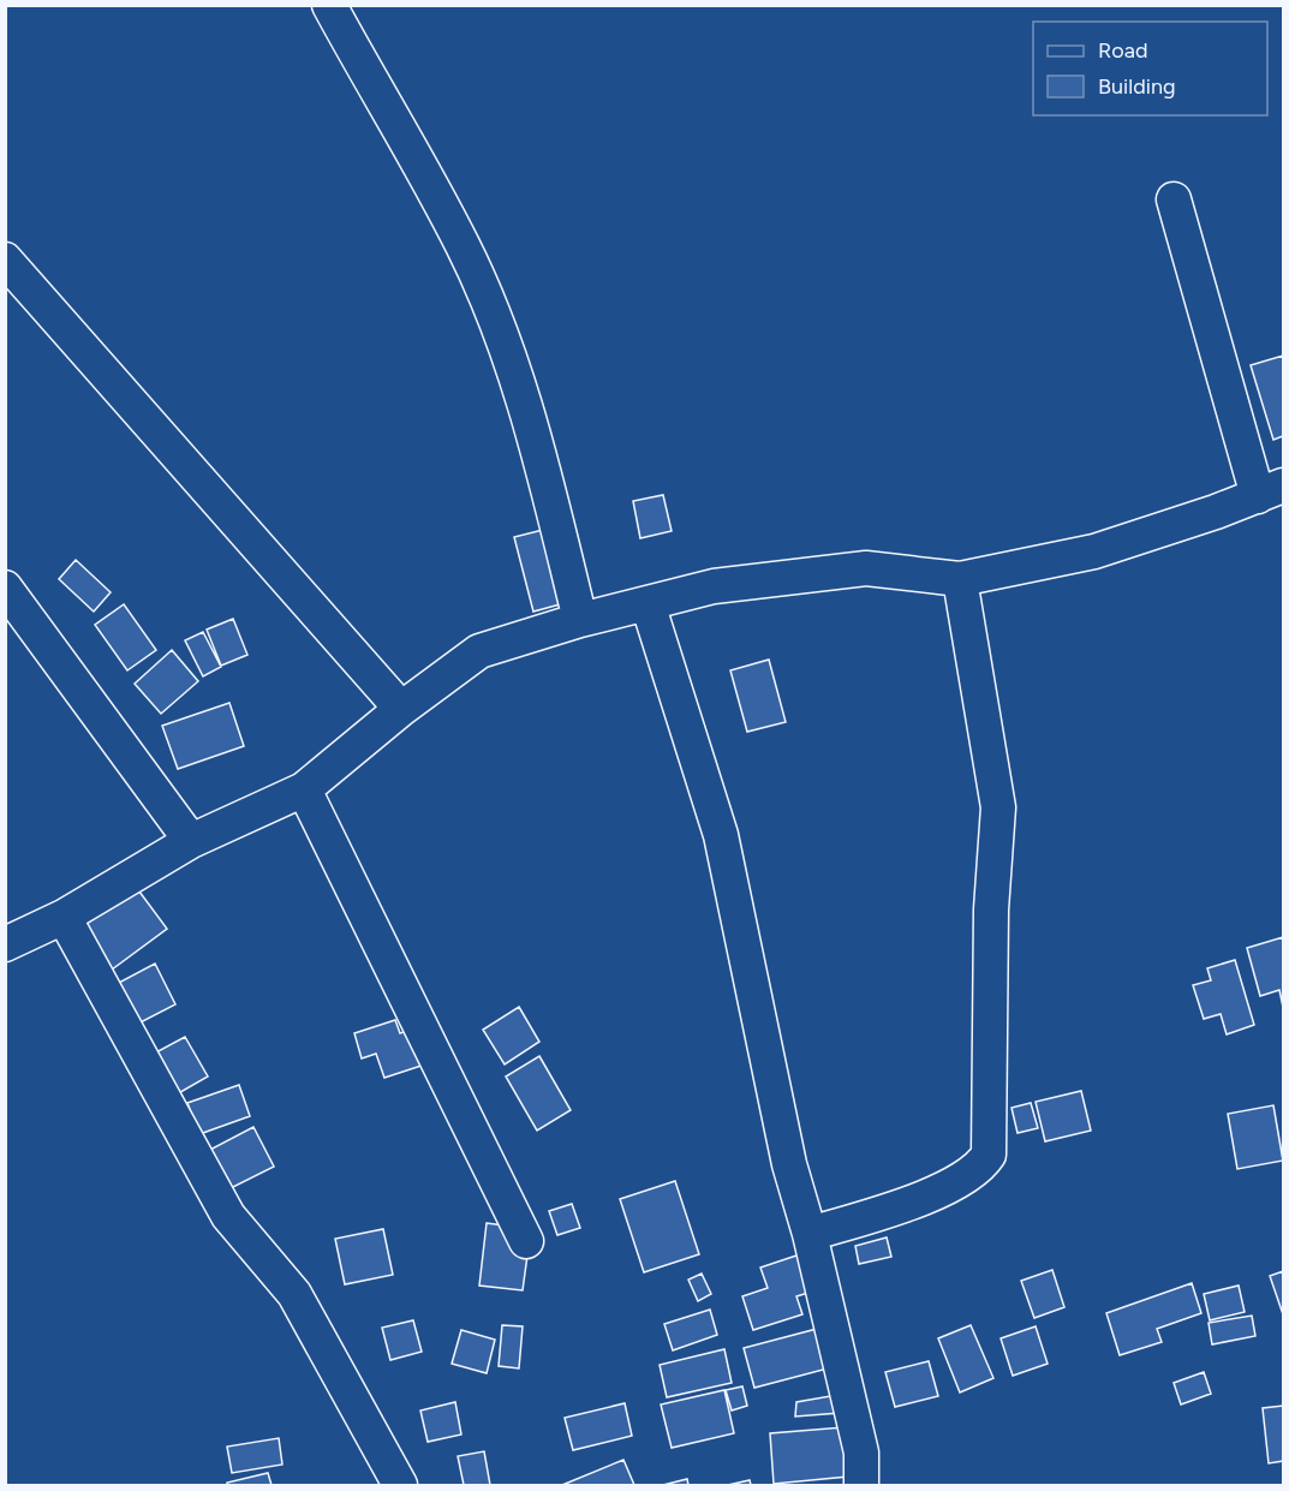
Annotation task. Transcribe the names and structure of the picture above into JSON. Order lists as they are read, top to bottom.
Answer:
{
  "legend": ["Road", "Building"]
}
